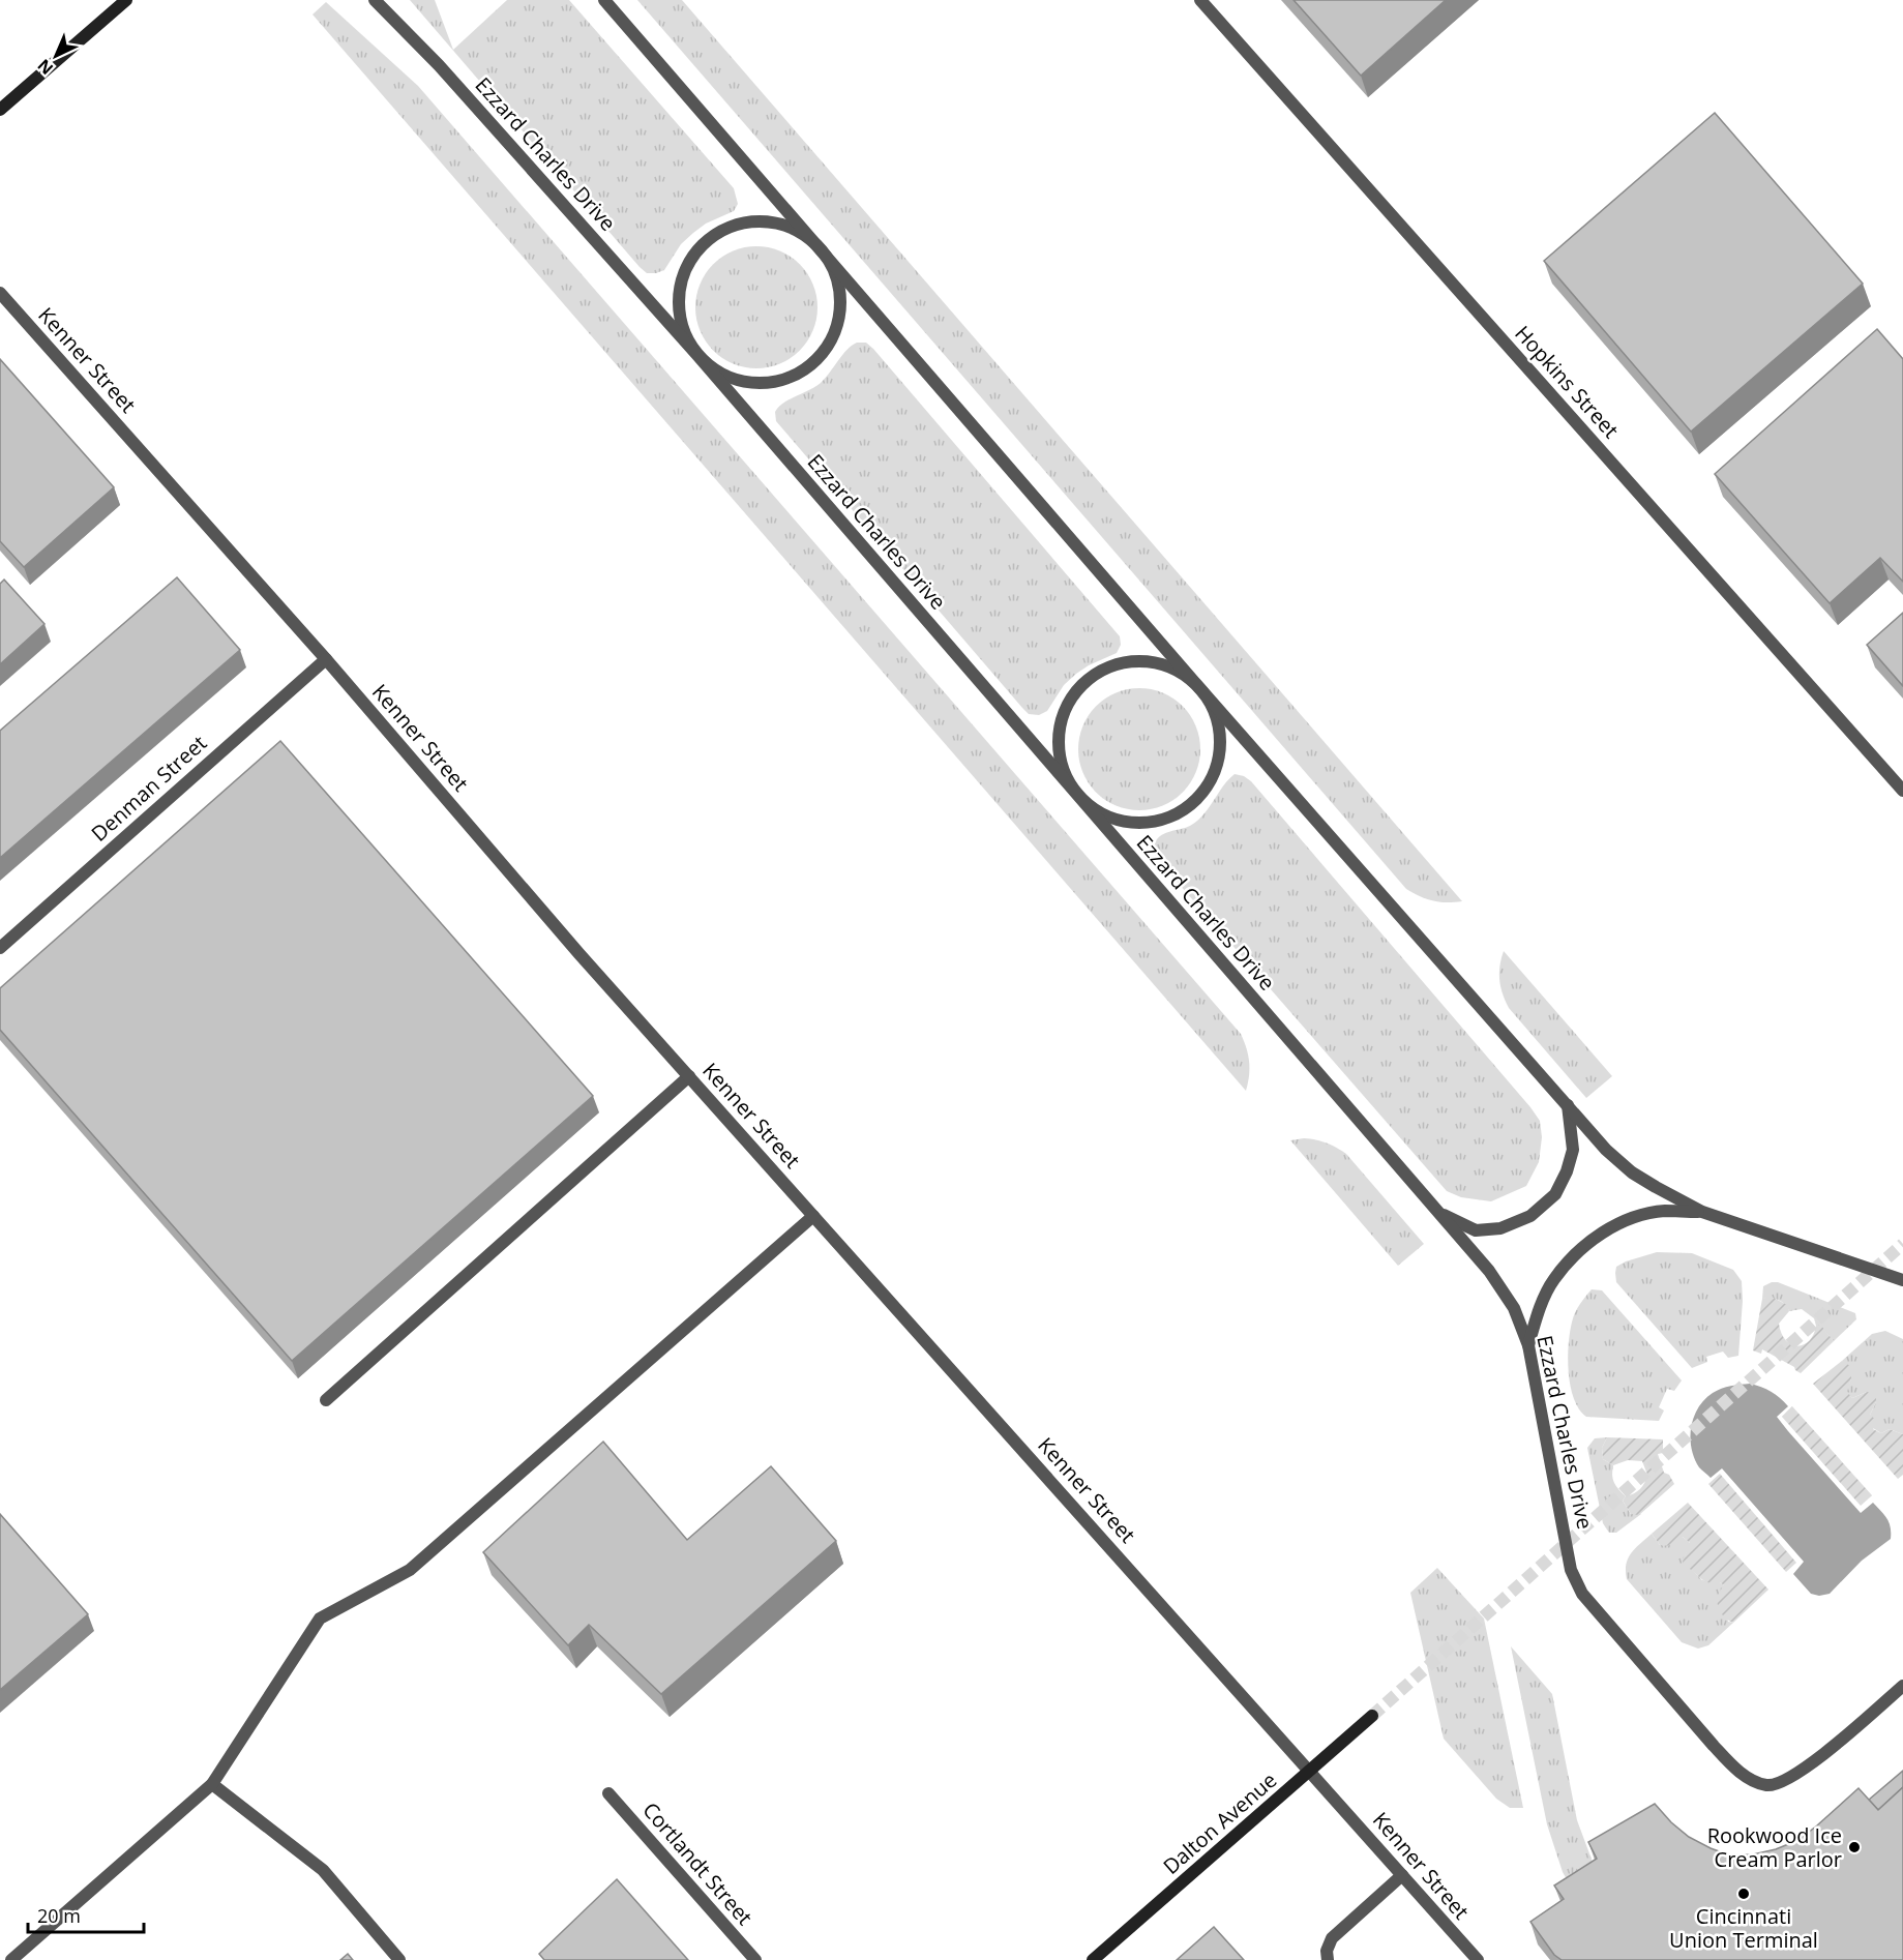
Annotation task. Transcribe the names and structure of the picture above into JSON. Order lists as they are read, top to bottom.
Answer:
{
  "streets": {
    "main road": ["Dalton Avenue"],
    "street": [
      "Ezzard Charles Drive",
      "Kenner Street",
      "Hopkins Street",
      "Denman Street",
      "Cortlandt Street"
    ]
  },
  "crossings": [
    ["Kenner Street", "Denman Street"],
    ["Kenner Street", "Dalton Avenue"]
  ],
  "places": ["Rookwood Ice Cream Parlor", "Cincinnati Union Terminal"],
  "scale_bar": "20 m",
  "north": "bottom left"
}
